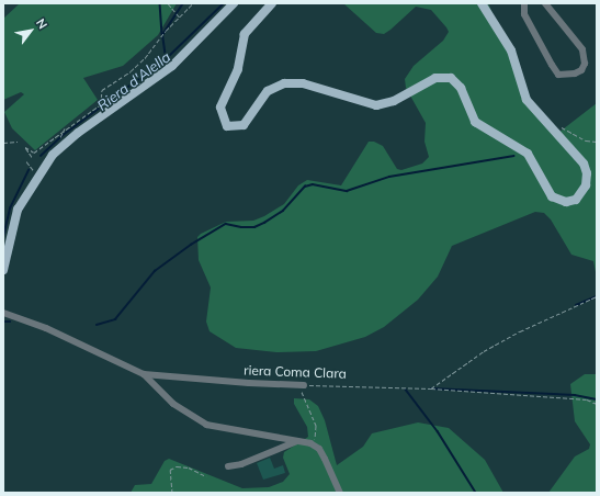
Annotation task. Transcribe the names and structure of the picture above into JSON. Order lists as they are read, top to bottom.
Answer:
{
  "streets": {
    "street": ["riera Coma Clara"]
  },
  "water": ["Riera d'Alella"],
  "north": "top right"
}
